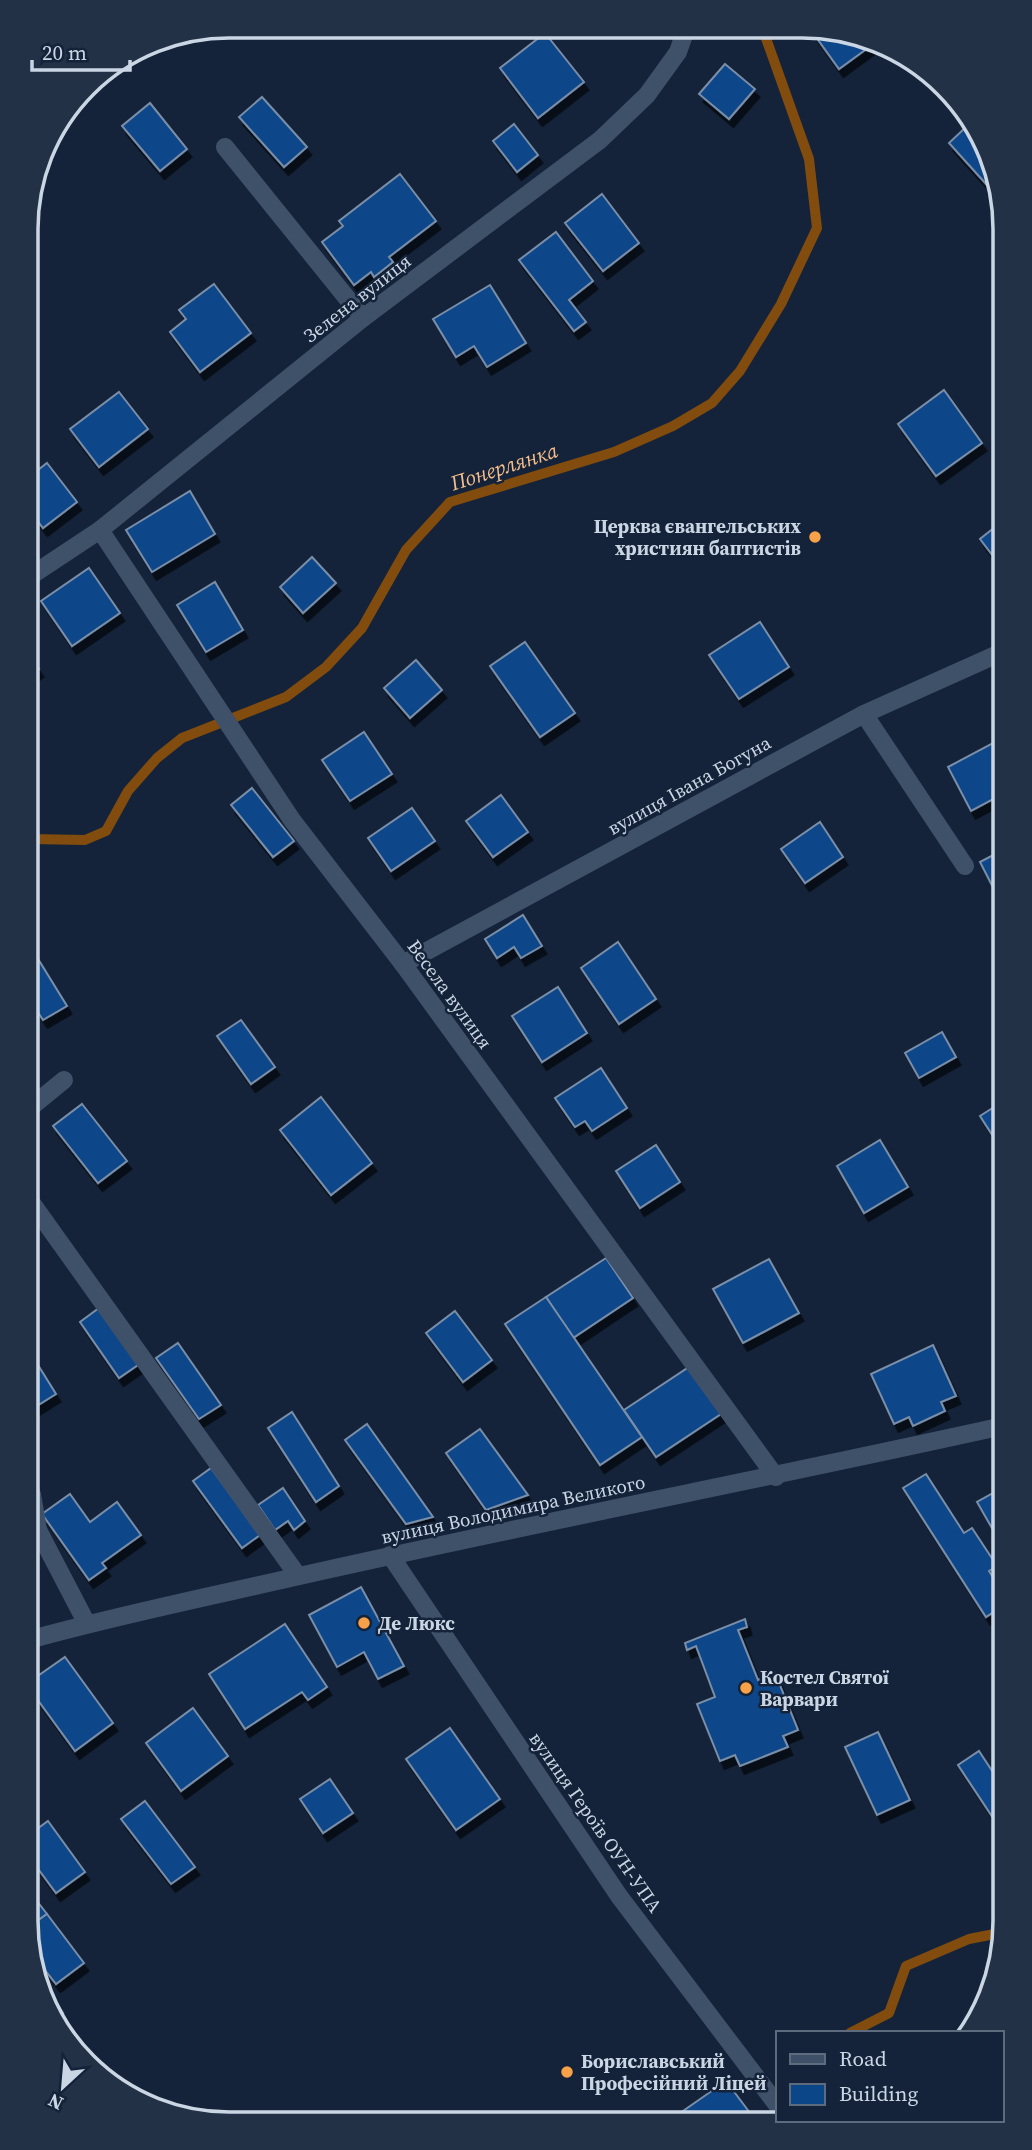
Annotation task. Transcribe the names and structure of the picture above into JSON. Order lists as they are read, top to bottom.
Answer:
{
  "streets": {
    "street": [
      "Зелена вулиця",
      "вулиця Івана Богуна",
      "Весела вулиця",
      "вулиця Володимира Великого",
      "вулиця Героїв ОУН-УПА"
    ]
  },
  "crossings": [
    ["Зелена вулиця", "Весела вулиця"],
    ["вулиця Івана Богуна", "Весела вулиця"],
    ["Весела вулиця", "вулиця Володимира Великого"],
    ["вулиця Володимира Великого", "вулиця Героїв ОУН-УПА"]
  ],
  "water": ["Понерлянка"],
  "places": [
    "Церква євангельських християн баптистів",
    "Де Люкс",
    "Костел Святої Варвари",
    "Бориславський Професійний Ліцей"
  ],
  "legend": ["Road", "Building"],
  "scale_bar": "20 m",
  "north": "bottom left"
}
